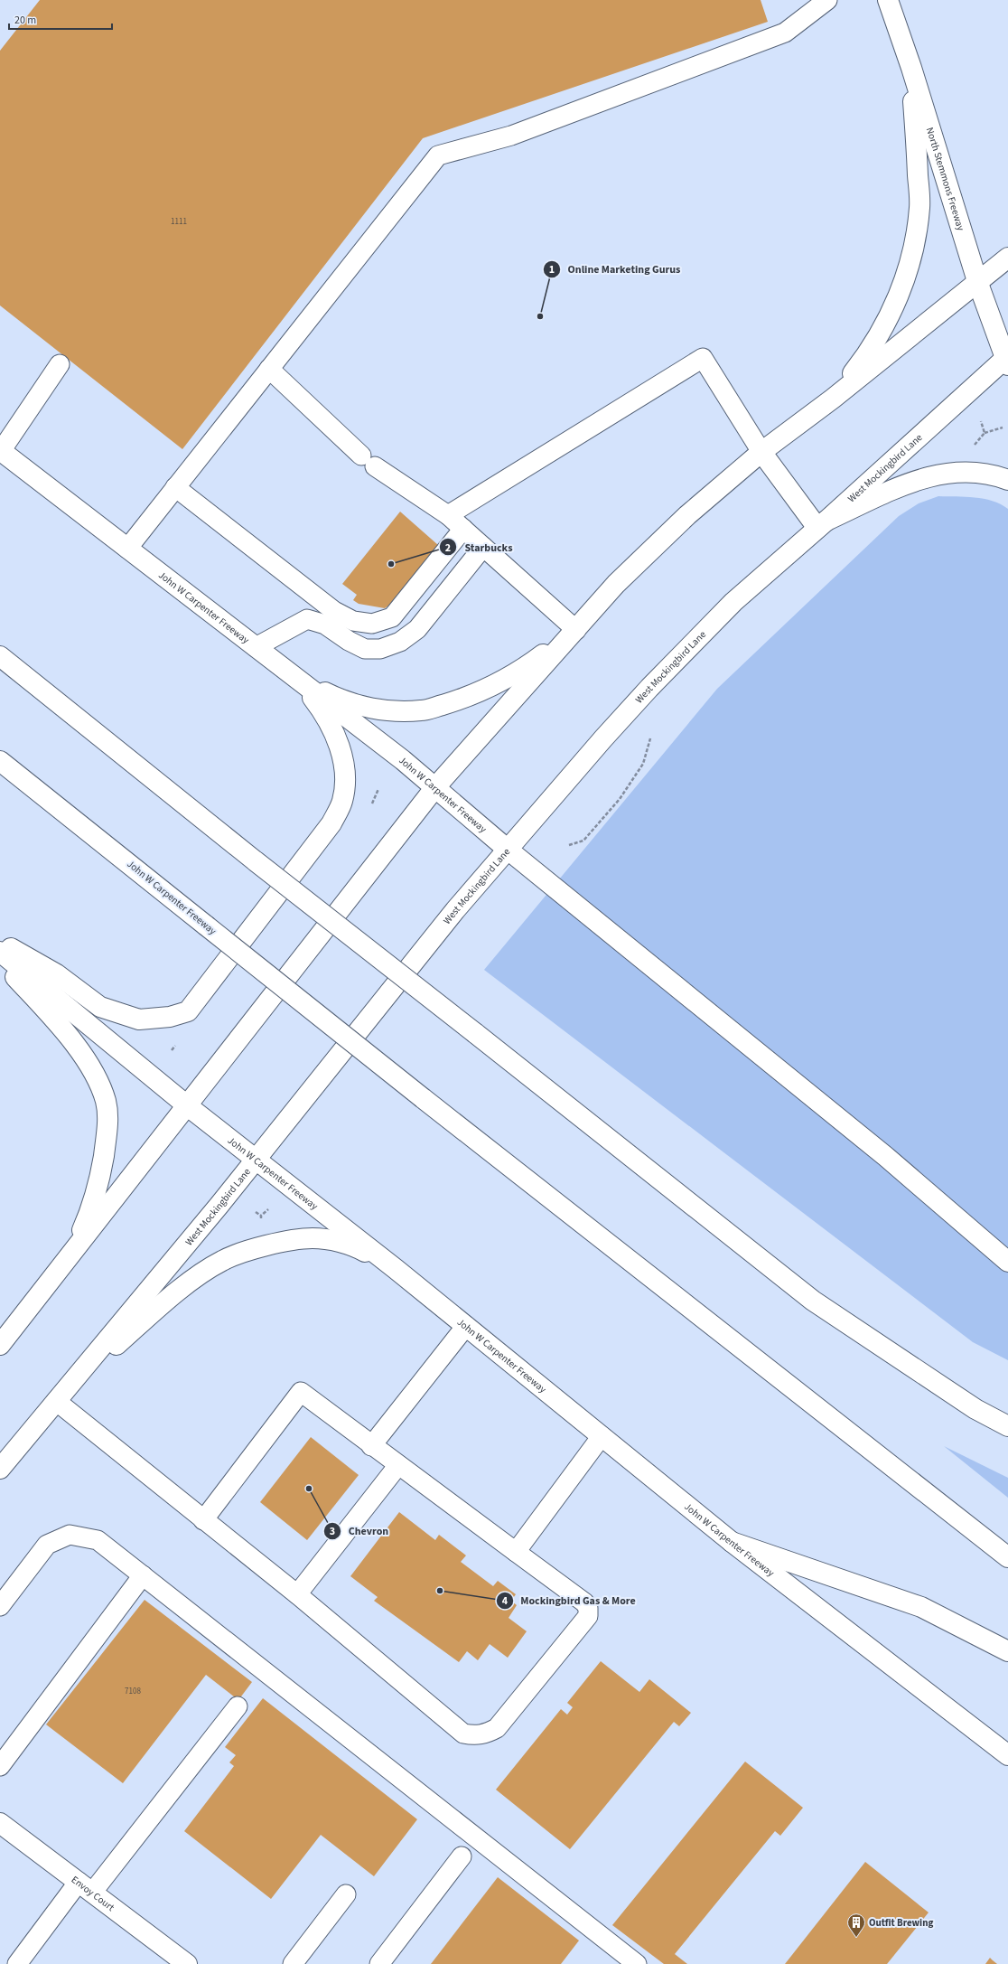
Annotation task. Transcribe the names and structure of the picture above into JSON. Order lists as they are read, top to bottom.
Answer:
{
  "streets": {
    "main road": [
      "North Stemmons Freeway",
      "West Mockingbird Lane",
      "John W Carpenter Freeway",
      "Envoy Court"
    ]
  },
  "crossings": [
    ["North Stemmons Freeway", "West Mockingbird Lane"],
    ["West Mockingbird Lane", "John W Carpenter Freeway"]
  ],
  "places": {
    "other": [
      "Online Marketing Gurus",
      "Starbucks",
      "Chevron",
      "Mockingbird Gas & More"
    ],
    "building": ["Outfit Brewing"]
  },
  "house_numbers": ["1111", "7108"],
  "scale_bar": "20 m"
}
